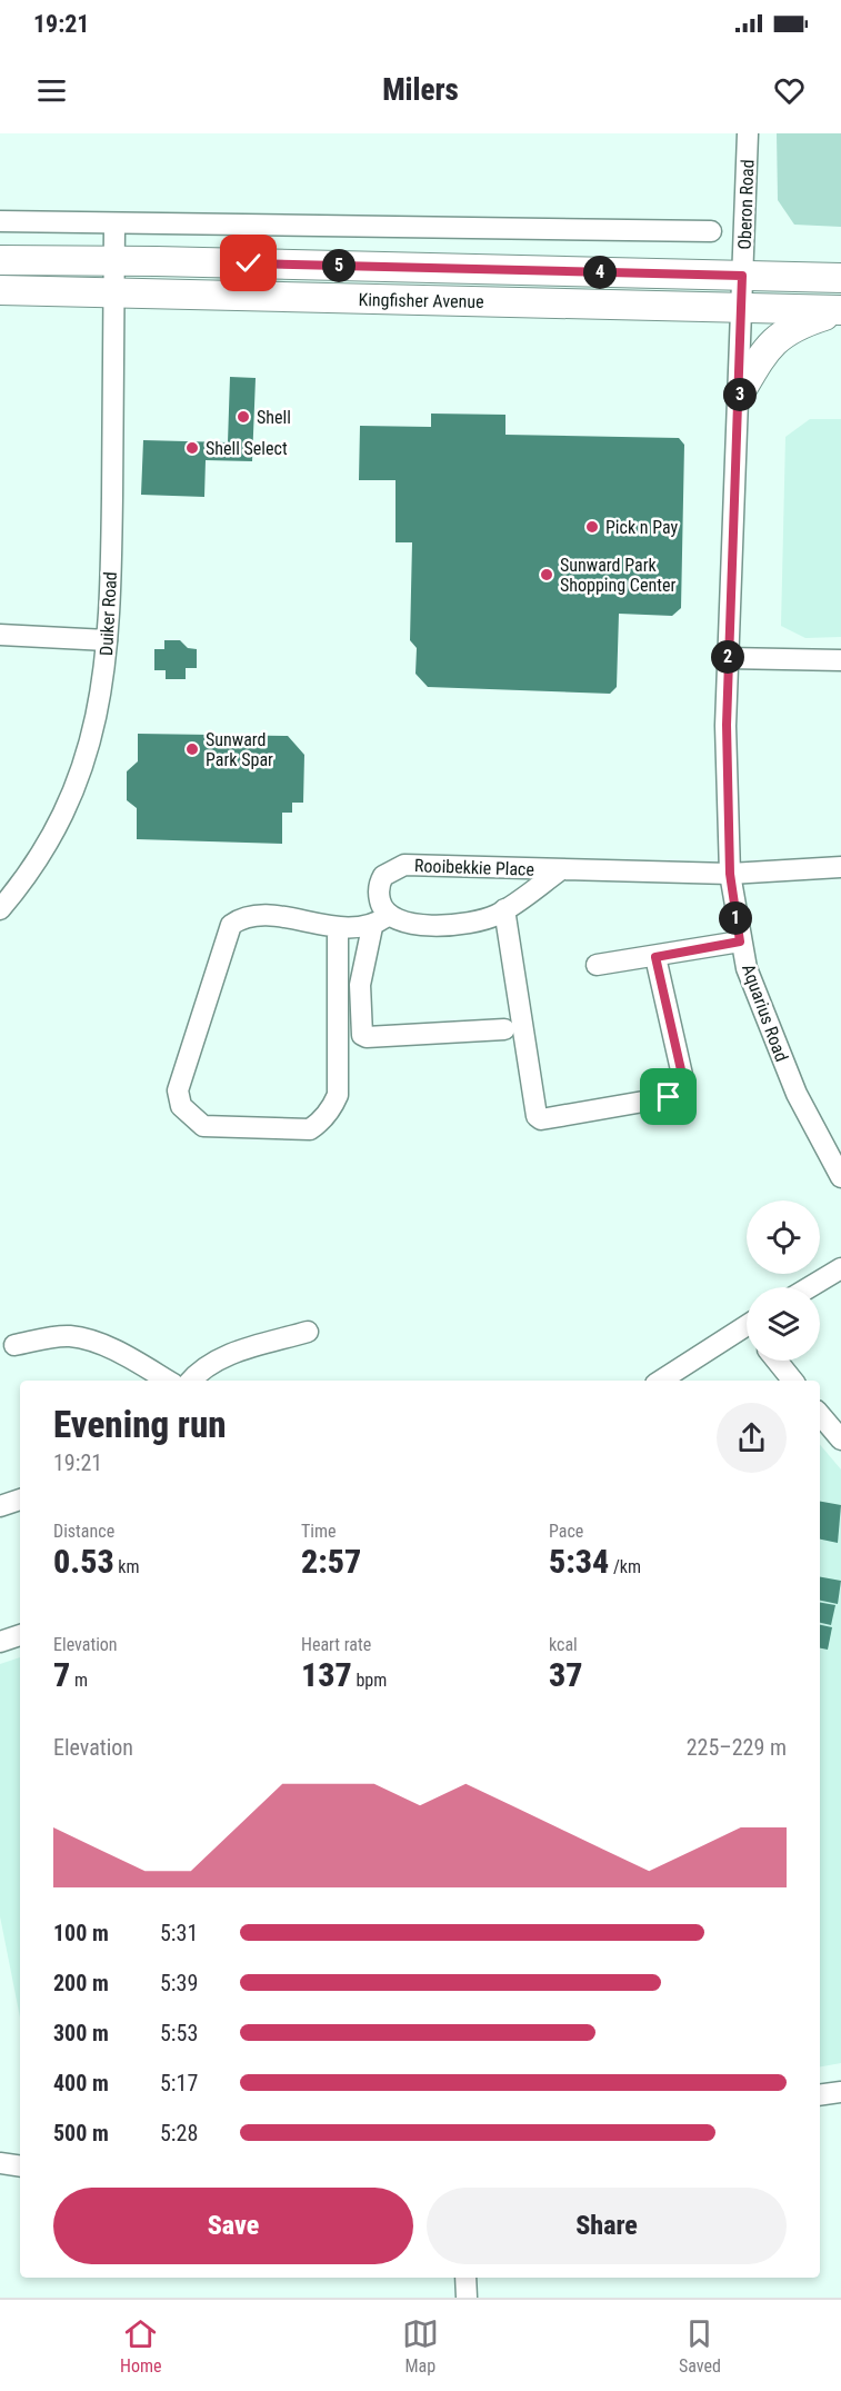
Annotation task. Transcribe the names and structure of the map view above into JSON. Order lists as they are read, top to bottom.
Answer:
{
  "streets": {
    "street": [
      "Oberon Road",
      "Kingfisher Avenue",
      "Duiker Road",
      "Rooibekkie Place",
      "Aquarius Road"
    ]
  },
  "crossings": [
    ["Oberon Road", "Kingfisher Avenue"],
    ["Oberon Road", "Aquarius Road"],
    ["Kingfisher Avenue", "Duiker Road"],
    ["Kingfisher Avenue", "Aquarius Road"],
    ["Rooibekkie Place", "Aquarius Road"]
  ],
  "places": [
    "Shell",
    "Shell Select",
    "Pick n Pay",
    "Sunward Park Shopping Center",
    "Sunward Park Spar"
  ],
  "page": {
    "status": "19:21",
    "header": "Milers",
    "pins": [
      "5",
      "4",
      "3",
      "2",
      "1"
    ],
    "heading": ["Evening run", "19:21"],
    "stats": [
      ["Distance", "0.53 km"],
      ["Time", "2:57"],
      ["Pace", "5:34 /km"],
      ["Elevation", "7 m"],
      ["Heart rate", "137 bpm"],
      ["kcal", "37"]
    ],
    "chart": ["Elevation", "225–229 m"],
    "list": [
      {
        "name": "100 m",
        "note": "5:31"
      },
      {
        "name": "200 m",
        "note": "5:39"
      },
      {
        "name": "300 m",
        "note": "5:53"
      },
      {
        "name": "400 m",
        "note": "5:17"
      },
      {
        "name": "500 m",
        "note": "5:28"
      }
    ],
    "buttons": ["Save", "Share"],
    "tabs": ["Home", "Map", "Saved"]
  }
}
